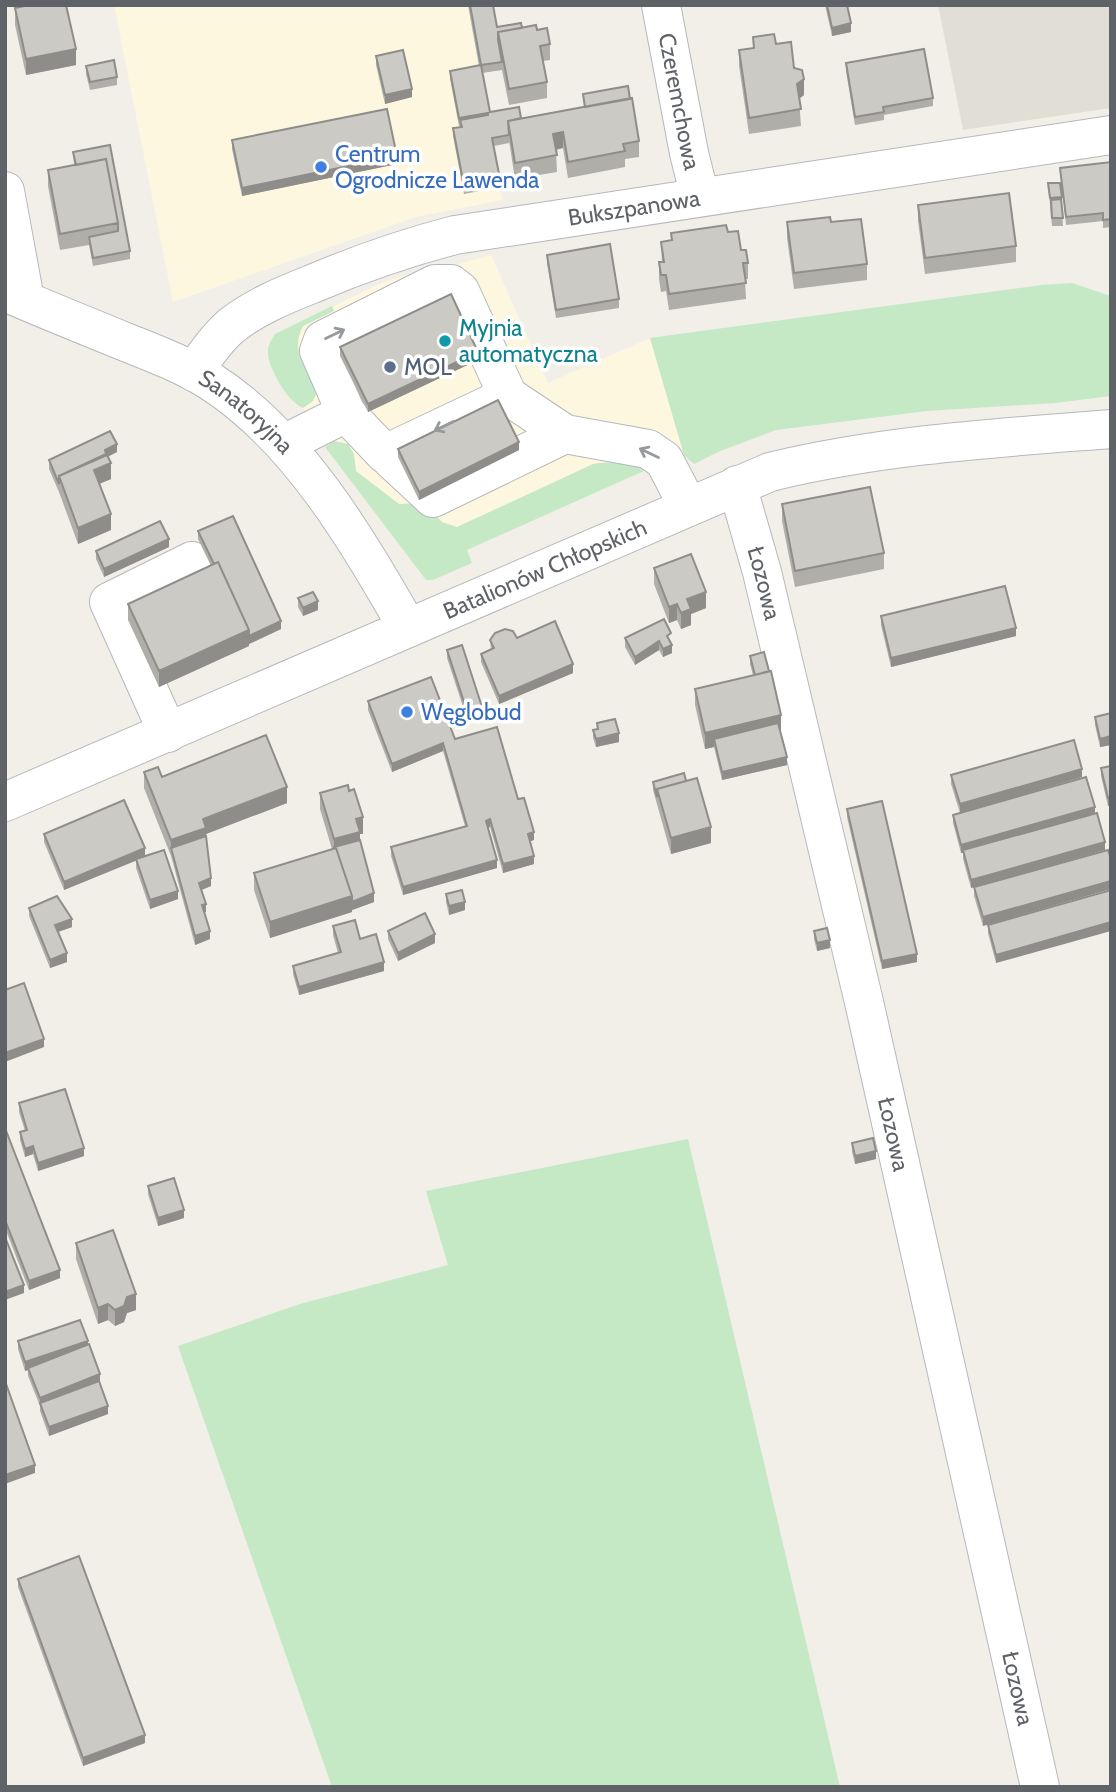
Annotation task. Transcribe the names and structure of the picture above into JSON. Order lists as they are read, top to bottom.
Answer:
{
  "streets": {
    "street": [
      "Czeremchowa",
      "Bukszpanowa",
      "Sanatoryjna",
      "Batalionów Chłopskich",
      "Łozowa"
    ]
  },
  "crossings": [
    ["Czeremchowa", "Bukszpanowa"],
    ["Bukszpanowa", "Sanatoryjna"],
    ["Sanatoryjna", "Batalionów Chłopskich"],
    ["Batalionów Chłopskich", "Łozowa"]
  ],
  "places": [
    "Centrum Ogrodnicze Lawenda",
    "Myjnia automatyczna",
    "MOL",
    "Węglobud"
  ]
}
